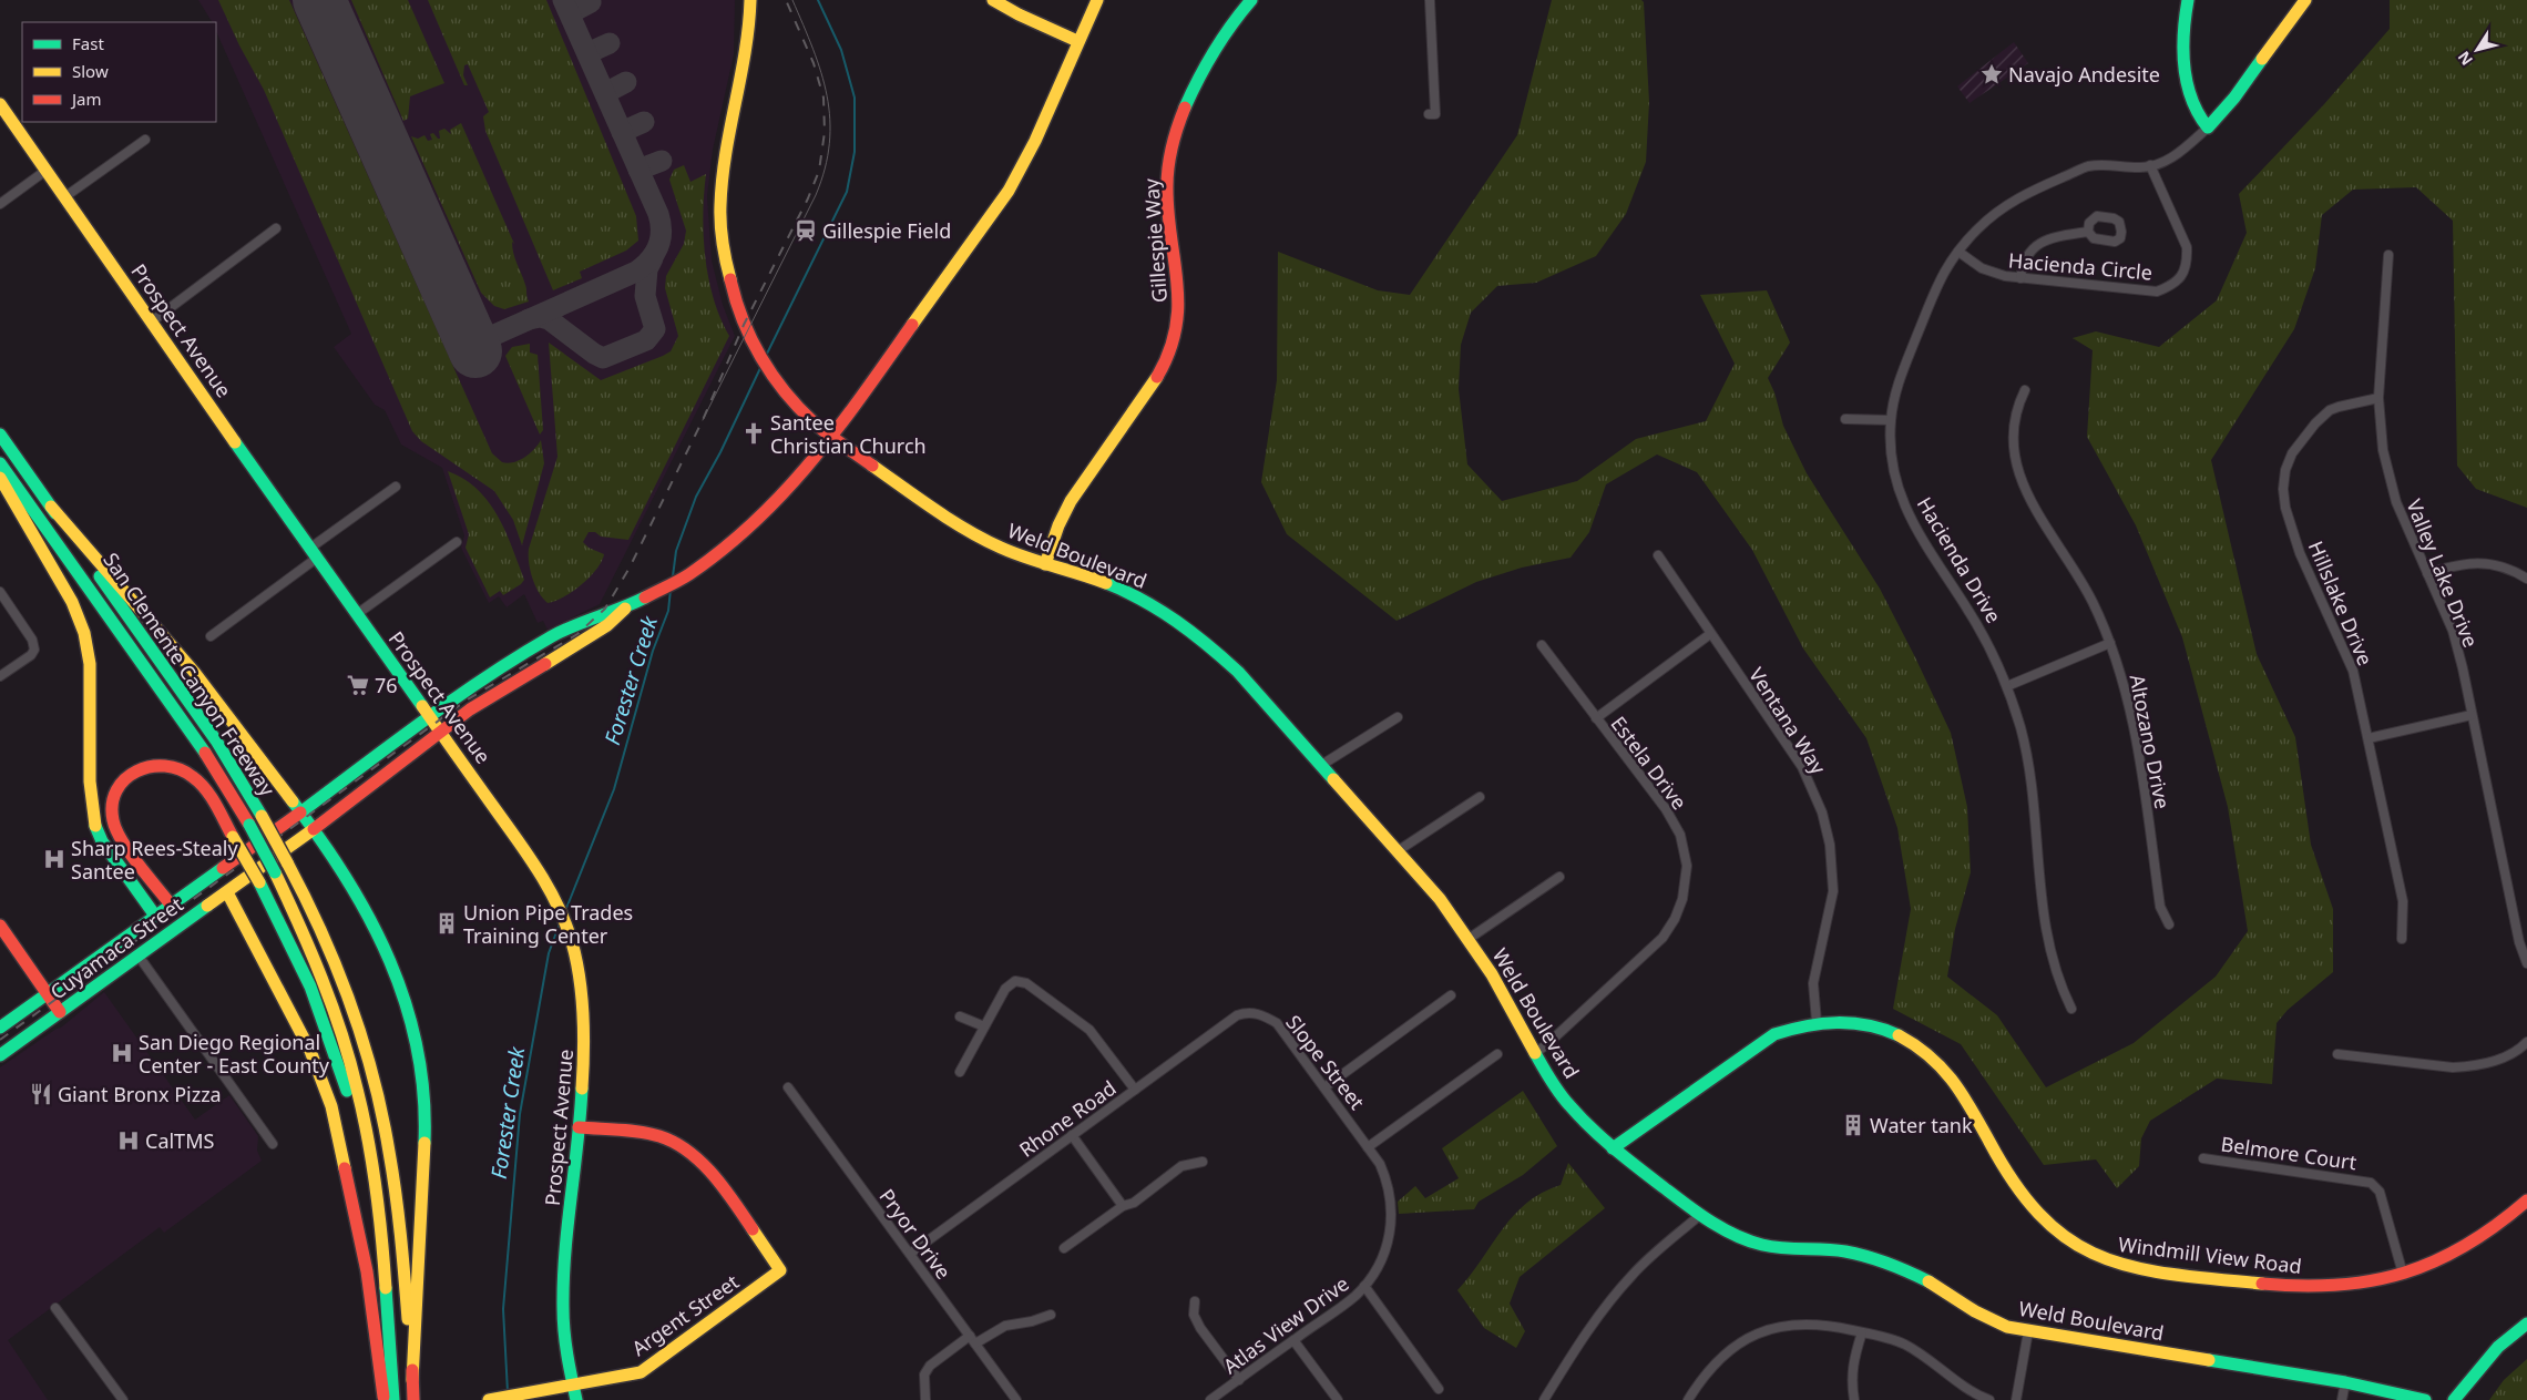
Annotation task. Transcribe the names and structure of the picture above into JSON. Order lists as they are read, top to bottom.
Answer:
{
  "streets": {
    "main road": [
      "Gillespie Way",
      "Prospect Avenue",
      "Weld Boulevard",
      "Hacienda Drive",
      "San Clemente Canyon Freeway",
      "Cuyamaca Street",
      "Windmill View Road",
      "Argent Street"
    ],
    "street": [
      "Hacienda Circle",
      "Valley Lake Drive",
      "Hillslake Drive",
      "Ventana Way",
      "Altozano Drive",
      "Estela Drive",
      "Slope Street",
      "Rhone Road",
      "Belmore Court",
      "Pryor Drive",
      "Atlas View Drive"
    ]
  },
  "crossings": [
    ["Gillespie Way", "Weld Boulevard"],
    ["Hacienda Circle", "Hacienda Drive"],
    ["Prospect Avenue", "Cuyamaca Street"],
    ["Prospect Avenue", "Argent Street"],
    ["Weld Boulevard", "Estela Drive"],
    ["Weld Boulevard", "Windmill View Road"],
    ["Valley Lake Drive", "Hillslake Drive"],
    ["Ventana Way", "Windmill View Road"],
    ["Slope Street", "Rhone Road"],
    ["Slope Street", "Atlas View Drive"],
    ["Rhone Road", "Pryor Drive"],
    ["Belmore Court", "Windmill View Road"]
  ],
  "water": ["Forester Creek"],
  "places": {
    "place": ["Navajo Andesite"],
    "station": ["Gillespie Field"],
    "church": ["Santee Christian Church"],
    "supermarket": ["76"],
    "hospital": ["Sharp Rees-Stealy Santee", "San Diego Regional Center - East County", "CalTMS"],
    "building": ["Union Pipe Trades Training Center", "Water tank"],
    "restaurant": ["Giant Bronx Pizza"]
  },
  "legend": ["Fast", "Slow", "Jam"],
  "north": "bottom left"
}
